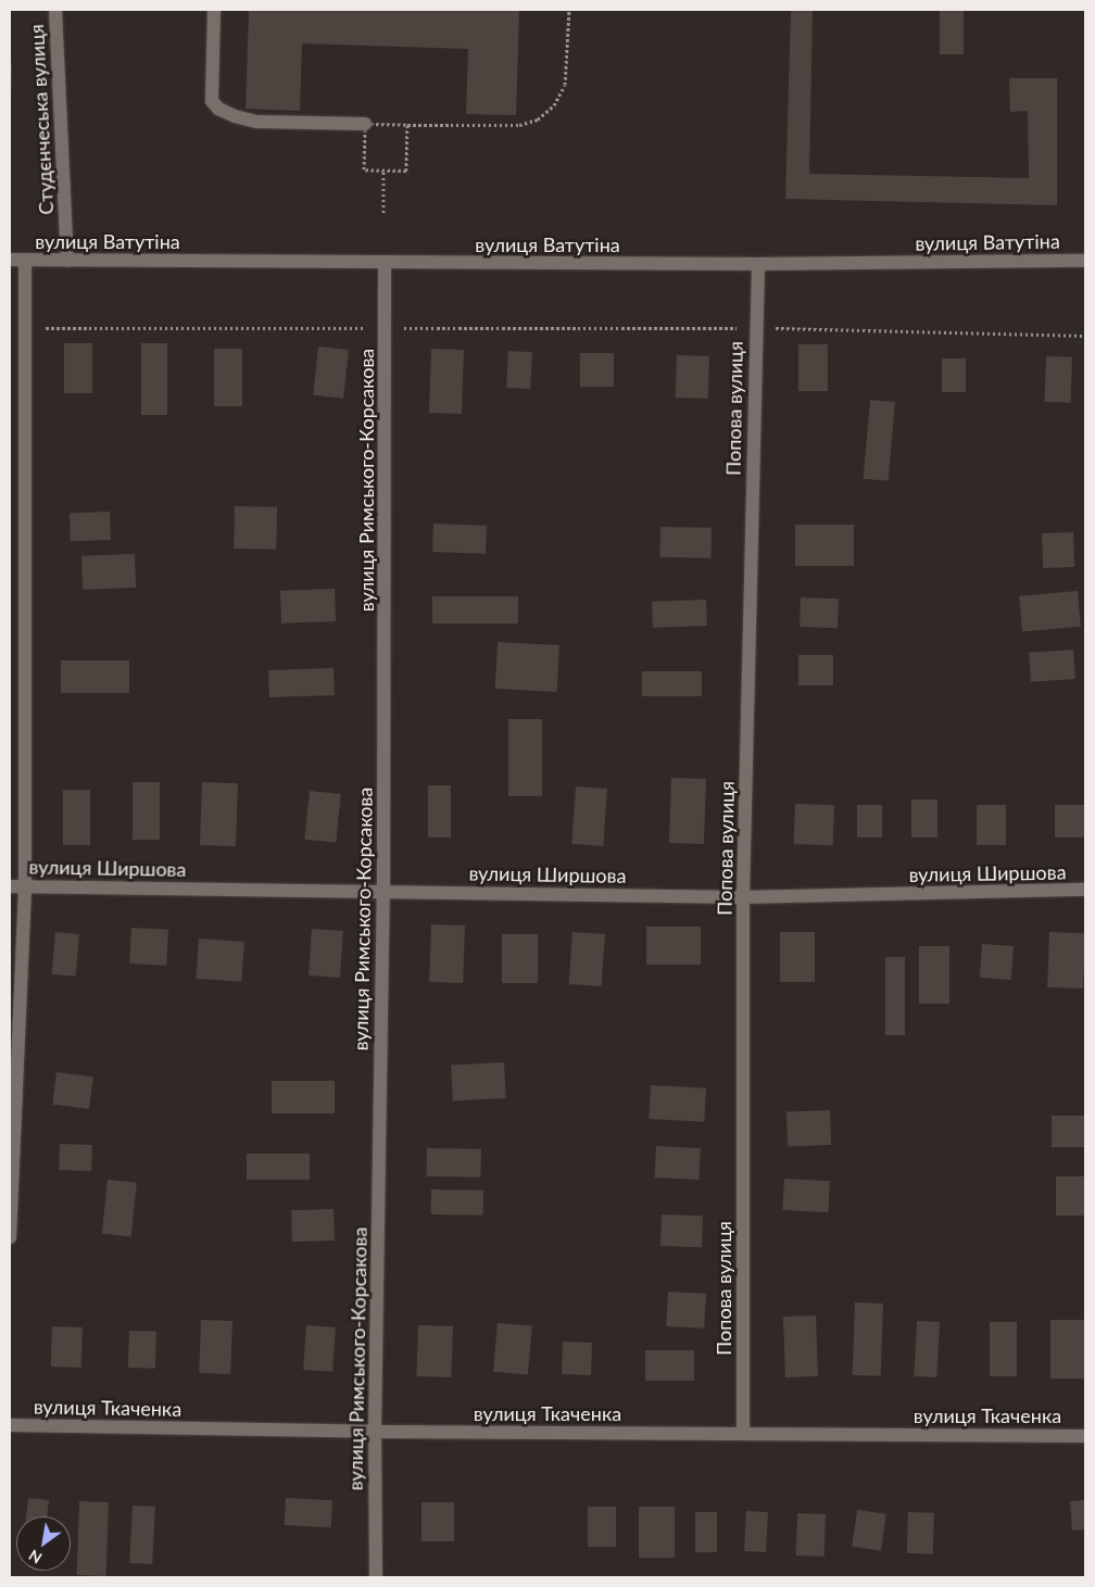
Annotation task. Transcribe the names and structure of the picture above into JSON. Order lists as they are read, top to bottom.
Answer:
{
  "streets": {
    "street": [
      "Студєнчеська вулиця",
      "вулиця Ватутіна",
      "Попова вулиця",
      "вулиця Римського-Корсакова",
      "вулиця Ширшова",
      "вулиця Ткаченка"
    ]
  },
  "crossings": [
    ["Студєнчеська вулиця", "вулиця Ватутіна"],
    ["вулиця Ватутіна", "Попова вулиця"],
    ["вулиця Ватутіна", "вулиця Римського-Корсакова"],
    ["Попова вулиця", "вулиця Ширшова"],
    ["Попова вулиця", "вулиця Ткаченка"],
    ["вулиця Римського-Корсакова", "вулиця Ширшова"],
    ["вулиця Римського-Корсакова", "вулиця Ткаченка"]
  ],
  "north": "bottom left"
}
